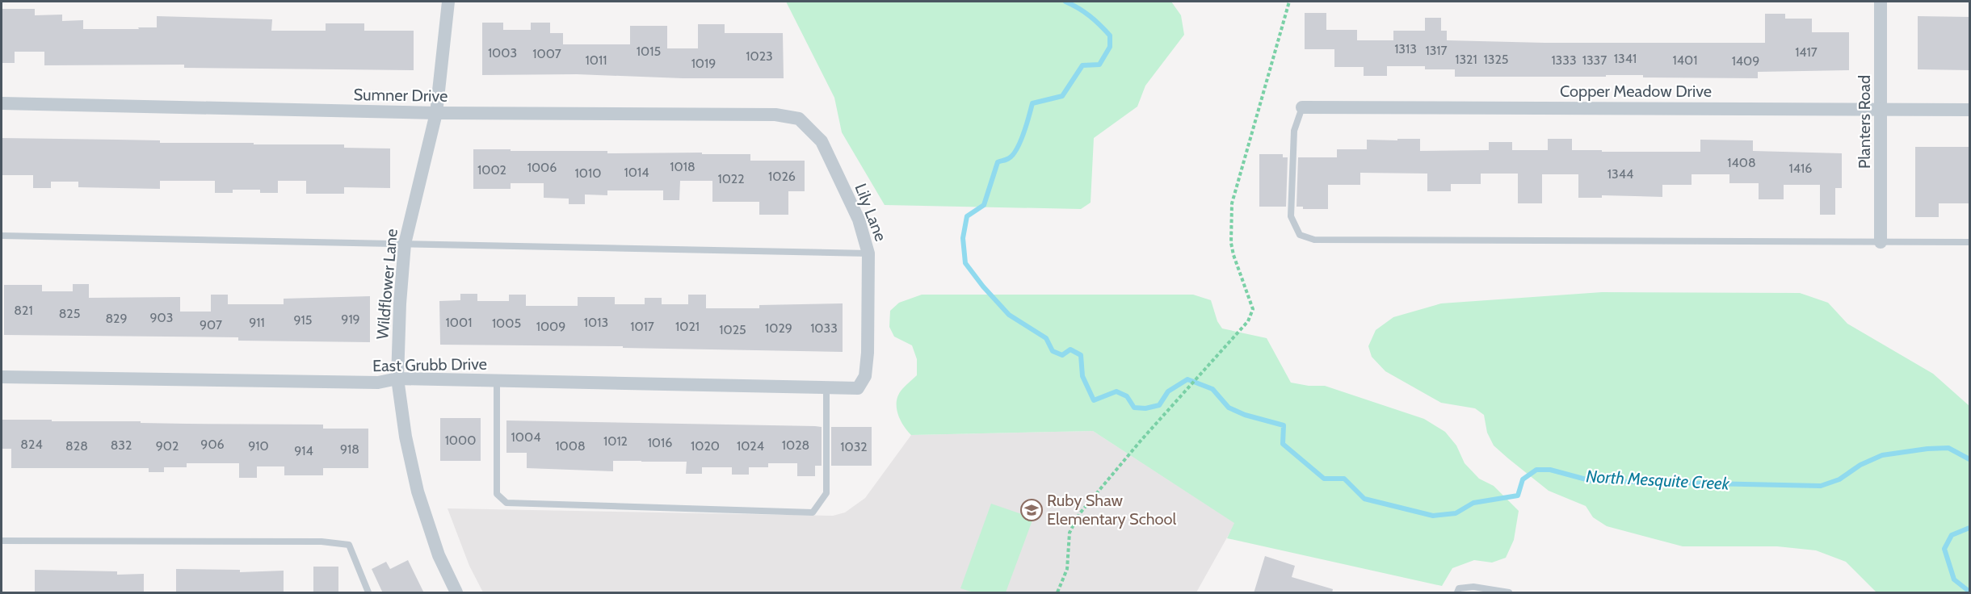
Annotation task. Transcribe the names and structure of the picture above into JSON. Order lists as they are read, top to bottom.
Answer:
{
  "streets": {
    "street": [
      "Copper Meadow Drive",
      "Sumner Drive",
      "Planters Road",
      "Lily Lane",
      "Wildflower Lane",
      "East Grubb Drive"
    ]
  },
  "crossings": [
    ["Copper Meadow Drive", "Planters Road"],
    ["Sumner Drive", "Lily Lane"],
    ["Sumner Drive", "Wildflower Lane"],
    ["Lily Lane", "East Grubb Drive"],
    ["Wildflower Lane", "East Grubb Drive"]
  ],
  "water": ["North Mesquite Creek"],
  "places": {
    "school or university": ["Ruby Shaw Elementary School"]
  },
  "house_numbers": [
    "1313",
    "1317",
    "1015",
    "1417",
    "1003",
    "1007",
    "1023",
    "1341",
    "1321",
    "1325",
    "1011",
    "1333",
    "1337",
    "1401",
    "1409",
    "1019",
    "1408",
    "1018",
    "1006",
    "1416",
    "1002",
    "1014",
    "1010",
    "1344",
    "1026",
    "1022",
    "821",
    "825",
    "903",
    "829",
    "919",
    "915",
    "911",
    "1001",
    "1013",
    "1005",
    "907",
    "1009",
    "1017",
    "1021",
    "1029",
    "1033",
    "1025",
    "1004",
    "1000",
    "1012",
    "1016",
    "824",
    "906",
    "832",
    "1028",
    "828",
    "902",
    "910",
    "1008",
    "1020",
    "1024",
    "1032",
    "918",
    "914"
  ]
}
